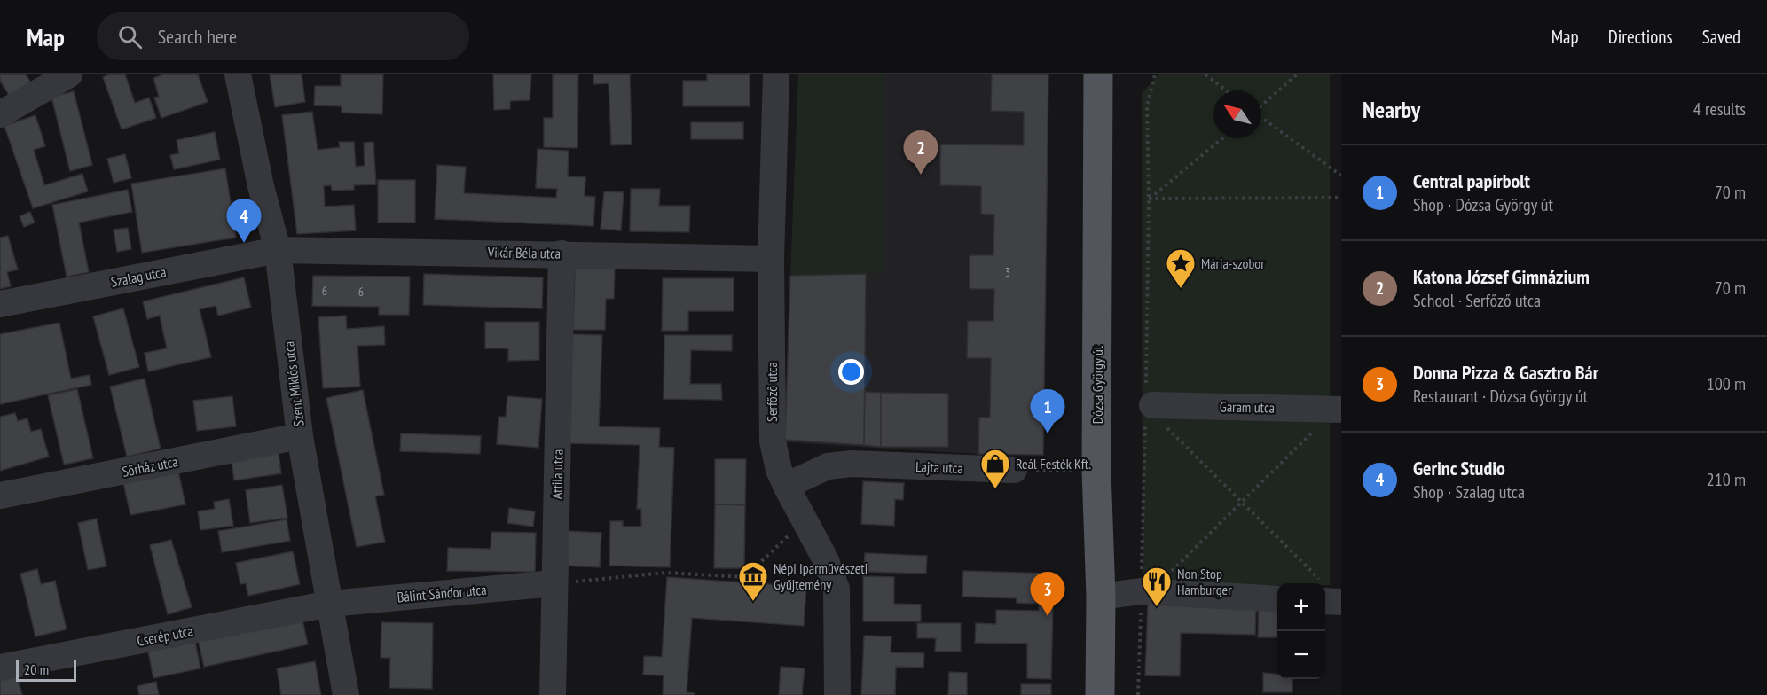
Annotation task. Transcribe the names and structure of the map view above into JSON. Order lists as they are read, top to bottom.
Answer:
{
  "streets": {
    "main road": ["Dózsa György út"],
    "street": [
      "Vikár Béla utca",
      "Szalag utca",
      "Szent Miklós utca",
      "Serfőző utca",
      "Garam utca",
      "Sörház utca",
      "Lajta utca",
      "Attila utca",
      "Bálint Sándor utca",
      "Cserép utca"
    ]
  },
  "crossings": [
    ["Vikár Béla utca", "Szalag utca"],
    ["Vikár Béla utca", "Szent Miklós utca"],
    ["Vikár Béla utca", "Serfőző utca"],
    ["Vikár Béla utca", "Attila utca"],
    ["Szalag utca", "Szent Miklós utca"],
    ["Szent Miklós utca", "Sörház utca"],
    ["Szent Miklós utca", "Bálint Sándor utca"],
    ["Szent Miklós utca", "Cserép utca"],
    ["Serfőző utca", "Lajta utca"],
    ["Attila utca", "Bálint Sándor utca"],
    ["Bálint Sándor utca", "Cserép utca"]
  ],
  "places": {
    "place": ["Mária-szobor"],
    "shop": ["Reál Festék Kft."],
    "museum": ["Népi Iparművészeti Gyűjtemény"],
    "restaurant": ["Non Stop Hamburger"]
  },
  "house_numbers": ["3", "6", "6"],
  "scale_bar": "20 m",
  "north": "top left",
  "page": {
    "header": "Map",
    "search": "Search here",
    "nav": ["Map", "Directions", "Saved"],
    "heading": ["Nearby", "4 results"],
    "pins": [
      "2",
      "4",
      "1",
      "3"
    ],
    "list": [
      {
        "mark": "1",
        "name": "Central papírbolt",
        "note": "Shop · Dózsa György út",
        "value": "70 m"
      },
      {
        "mark": "2",
        "name": "Katona József Gimnázium",
        "note": "School · Serfőző utca",
        "value": "70 m"
      },
      {
        "mark": "3",
        "name": "Donna Pizza & Gasztro Bár",
        "note": "Restaurant · Dózsa György út",
        "value": "100 m"
      },
      {
        "mark": "4",
        "name": "Gerinc Studio",
        "note": "Shop · Szalag utca",
        "value": "210 m"
      }
    ],
    "map_buttons": ["+", "−"],
    "scale": "20 m"
  }
}
